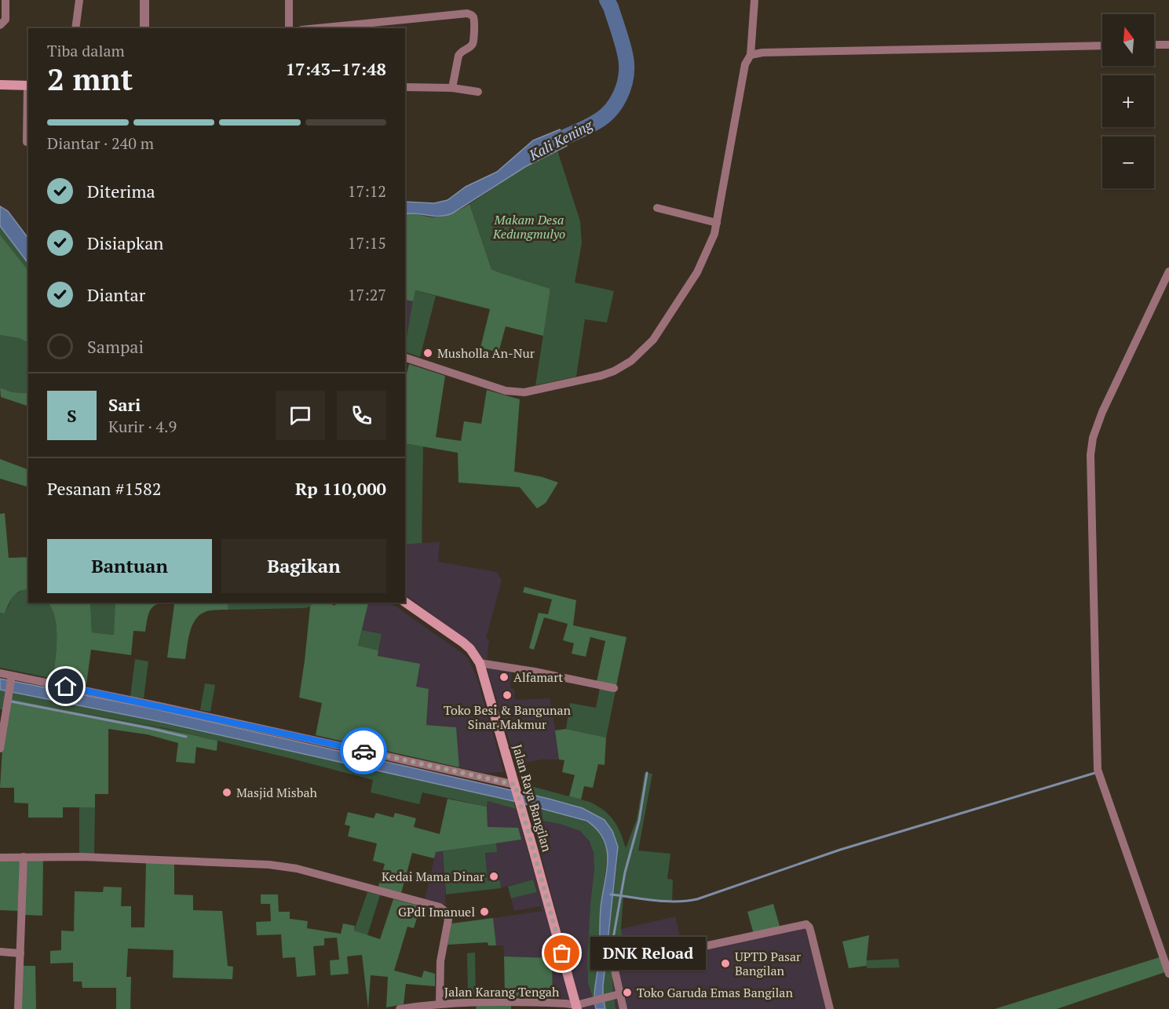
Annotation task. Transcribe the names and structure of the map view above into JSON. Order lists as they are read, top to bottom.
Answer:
{
  "streets": {
    "main road": ["Jalan Raya Bangilan"],
    "street": ["Jalan Karang Tengah"]
  },
  "crossings": [
    ["Jalan Raya Bangilan", "Jalan Karang Tengah"]
  ],
  "water": ["Kali Kening"],
  "parks": ["Makam Desa Kedungmulyo"],
  "places": [
    "Musholla An-Nur",
    "Alfamart",
    "Toko Besi & Bangunan Sinar Makmur",
    "Masjid Misbah",
    "Kedai Mama Dinar",
    "GPdI Imanuel",
    "DNK Reload",
    "UPTD Pasar Bangilan",
    "Toko Garuda Emas Bangilan"
  ],
  "north": "top",
  "page": {
    "map_buttons": ["+", "−"],
    "heading": ["2 mnt", "Tiba dalam", "17:43–17:48"],
    "panel": [
      "Sari",
      "Kurir · 4.9",
      "Pesanan #1582",
      "Rp 110,000"
    ],
    "bar": "Diantar · 240 m",
    "list": [
      ["Diterima", "17:12"],
      ["Disiapkan", "17:15"],
      ["Diantar", "17:27"],
      "Sampai"
    ],
    "round": "S",
    "buttons": ["Bantuan", "Bagikan"],
    "bubble": "DNK Reload"
  }
}
